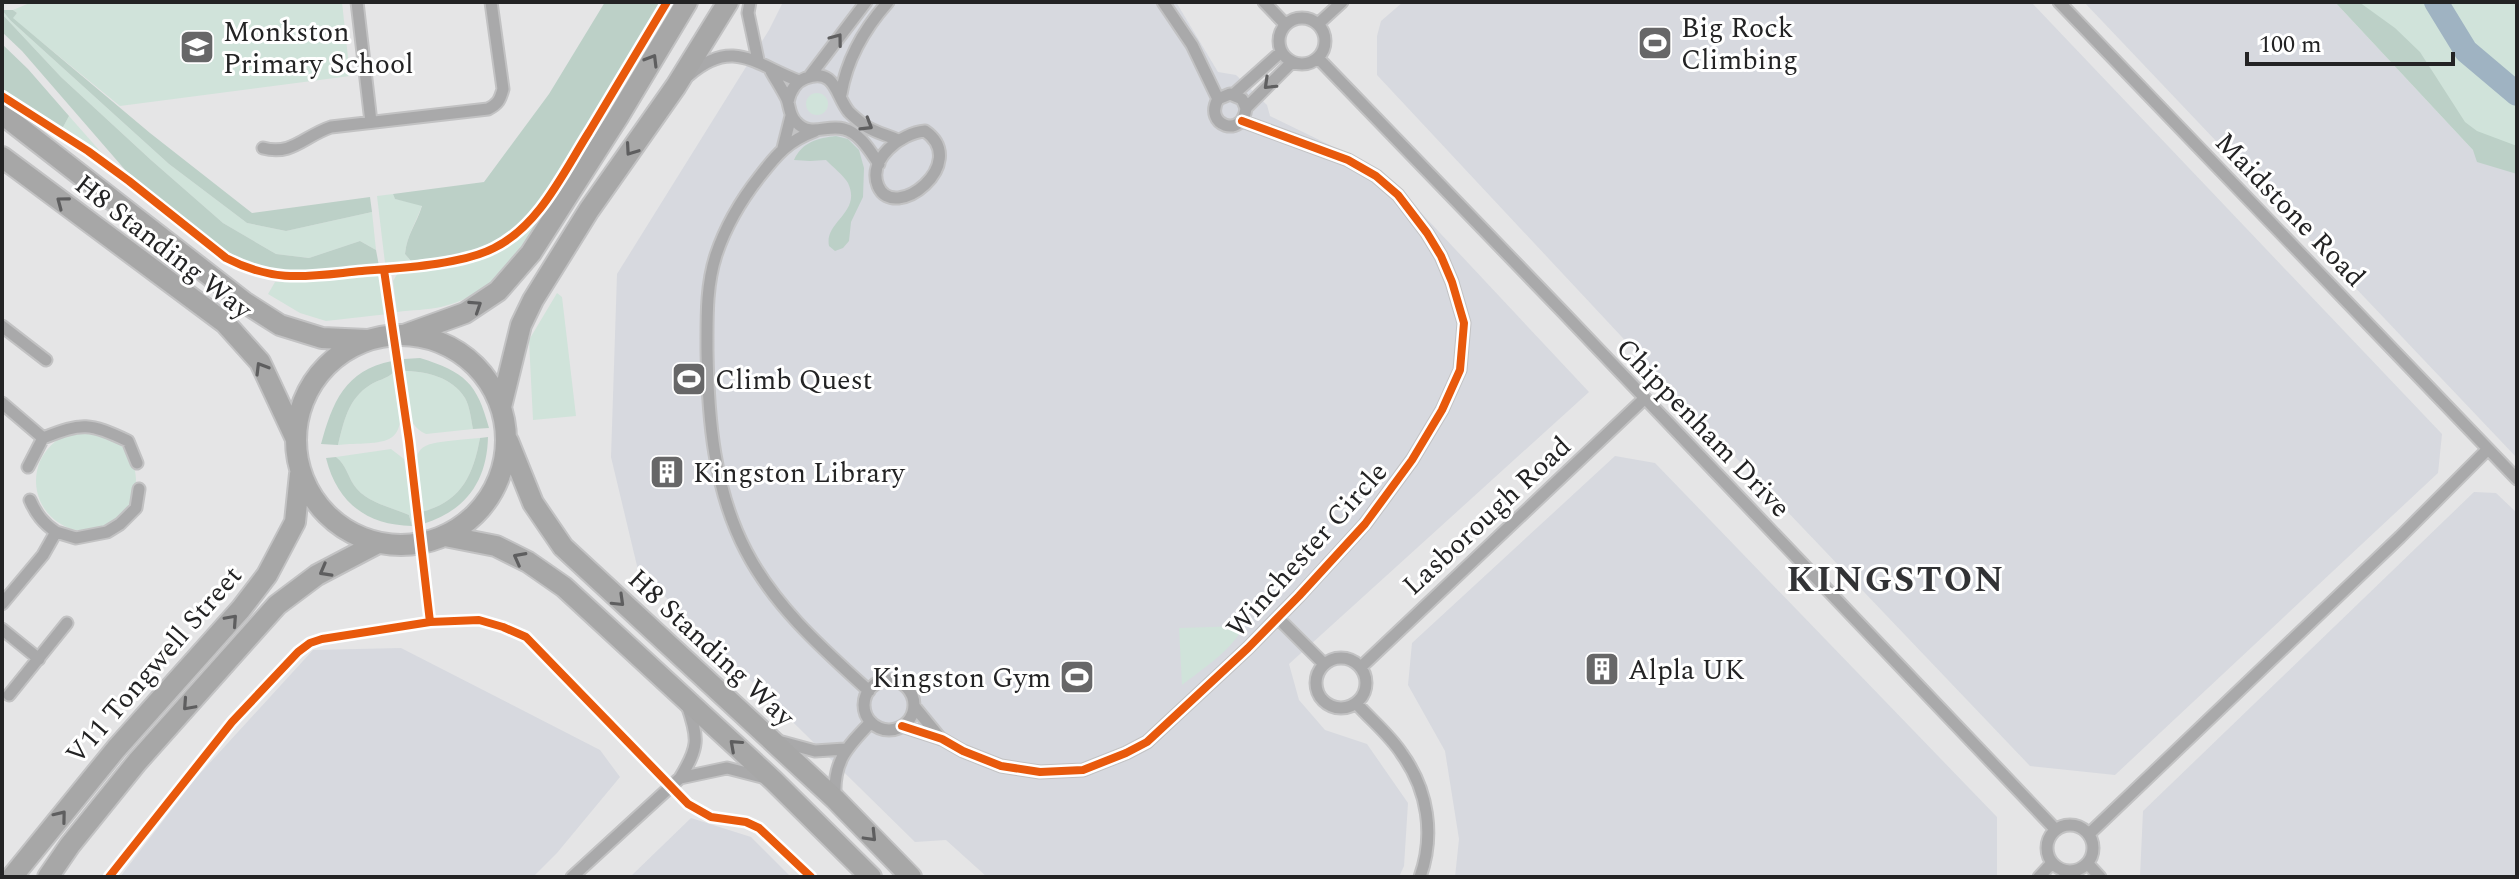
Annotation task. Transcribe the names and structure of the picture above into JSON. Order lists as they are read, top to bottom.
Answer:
{
  "streets": {
    "highway": ["H8 Standing Way", "V11 Tongwell Street"],
    "street": [
      "Maidstone Road",
      "Chippenham Drive",
      "Lasborough Road",
      "Winchester Circle"
    ]
  },
  "crossings": [
    ["H8 Standing Way", "V11 Tongwell Street"],
    ["Chippenham Drive", "Lasborough Road"]
  ],
  "districts": ["KINGSTON"],
  "places": {
    "sports": ["Big Rock Climbing", "Climb Quest", "Kingston Gym"],
    "school or university": ["Monkston Primary School"],
    "building": ["Kingston Library", "Alpla UK"]
  },
  "scale_bar": "100 m"
}
